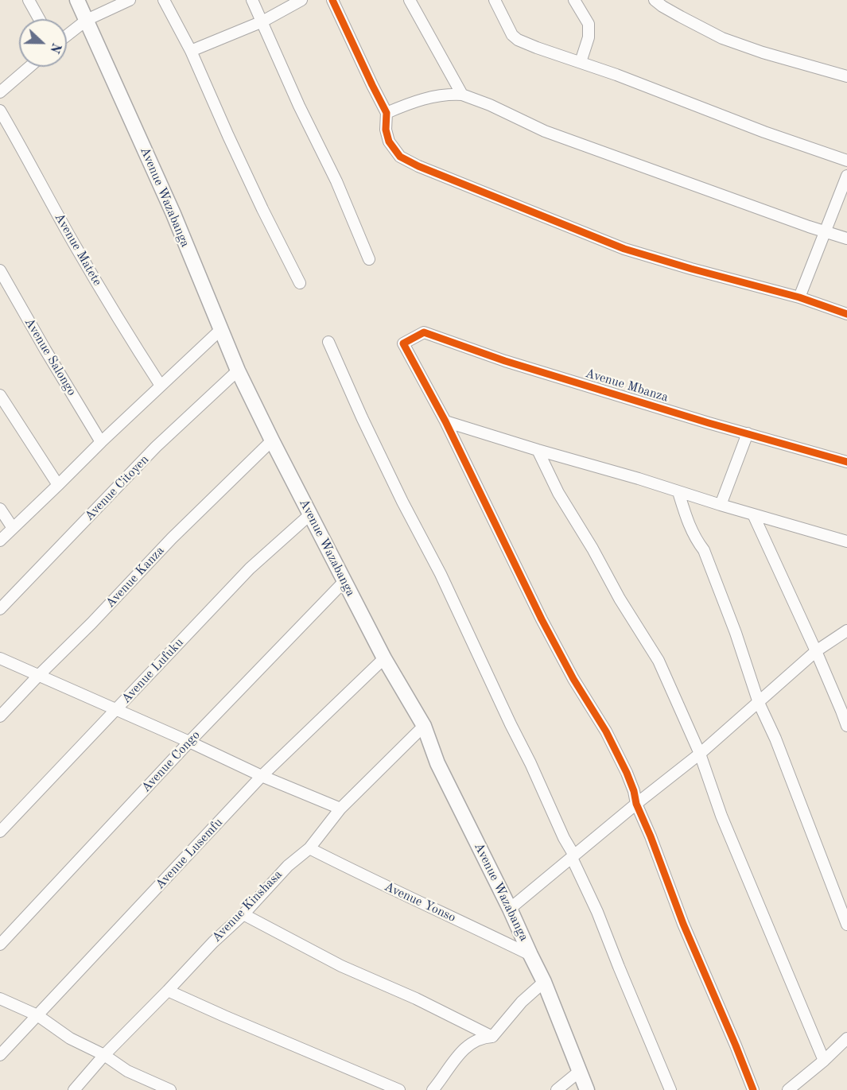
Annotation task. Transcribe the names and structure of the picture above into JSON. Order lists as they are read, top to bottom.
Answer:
{
  "streets": {
    "main road": ["Avenue Wazabanga"],
    "street": [
      "Avenue Matete",
      "Avenue Salongo",
      "Avenue Mbanza",
      "Avenue Citoyen",
      "Avenue Kanza",
      "Avenue Lufuku",
      "Avenue Congo",
      "Avenue Lusemfu",
      "Avenue Yonso",
      "Avenue Kinshasa"
    ]
  },
  "crossings": [
    ["Avenue Wazabanga", "Avenue Citoyen"],
    ["Avenue Wazabanga", "Avenue Kanza"],
    ["Avenue Wazabanga", "Avenue Lufuku"],
    ["Avenue Wazabanga", "Avenue Congo"],
    ["Avenue Wazabanga", "Avenue Lusemfu"],
    ["Avenue Wazabanga", "Avenue Yonso"],
    ["Avenue Wazabanga", "Avenue Kinshasa"],
    ["Avenue Yonso", "Avenue Kinshasa"]
  ],
  "north": "right"
}
